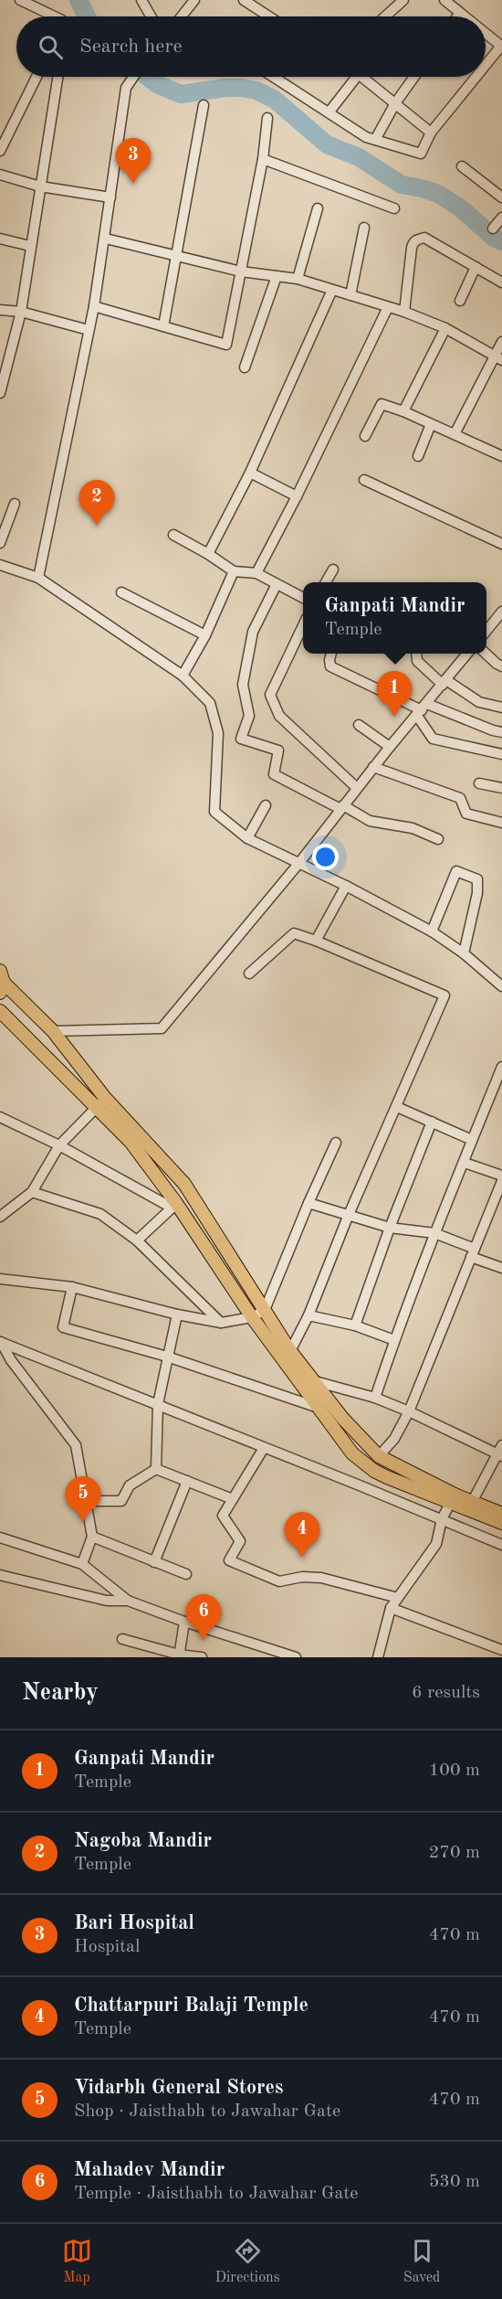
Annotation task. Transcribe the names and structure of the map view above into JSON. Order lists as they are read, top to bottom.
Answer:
{
  "page": {
    "search": "Search here",
    "pins": [
      "3",
      "2",
      "1",
      "5",
      "4",
      "6"
    ],
    "popup": ["Ganpati Mandir", "Temple"],
    "heading": ["Nearby", "6 results"],
    "list": [
      {
        "mark": "1",
        "name": "Ganpati Mandir",
        "note": "Temple",
        "value": "100 m"
      },
      {
        "mark": "2",
        "name": "Nagoba Mandir",
        "note": "Temple",
        "value": "270 m"
      },
      {
        "mark": "3",
        "name": "Bari Hospital",
        "note": "Hospital",
        "value": "470 m"
      },
      {
        "mark": "4",
        "name": "Chattarpuri Balaji Temple",
        "note": "Temple",
        "value": "470 m"
      },
      {
        "mark": "5",
        "name": "Vidarbh General Stores",
        "note": "Shop · Jaisthabh to Jawahar Gate",
        "value": "470 m"
      },
      {
        "mark": "6",
        "name": "Mahadev Mandir",
        "note": "Temple · Jaisthabh to Jawahar Gate",
        "value": "530 m"
      }
    ],
    "nav": ["Map", "Directions", "Saved"]
  }
}
